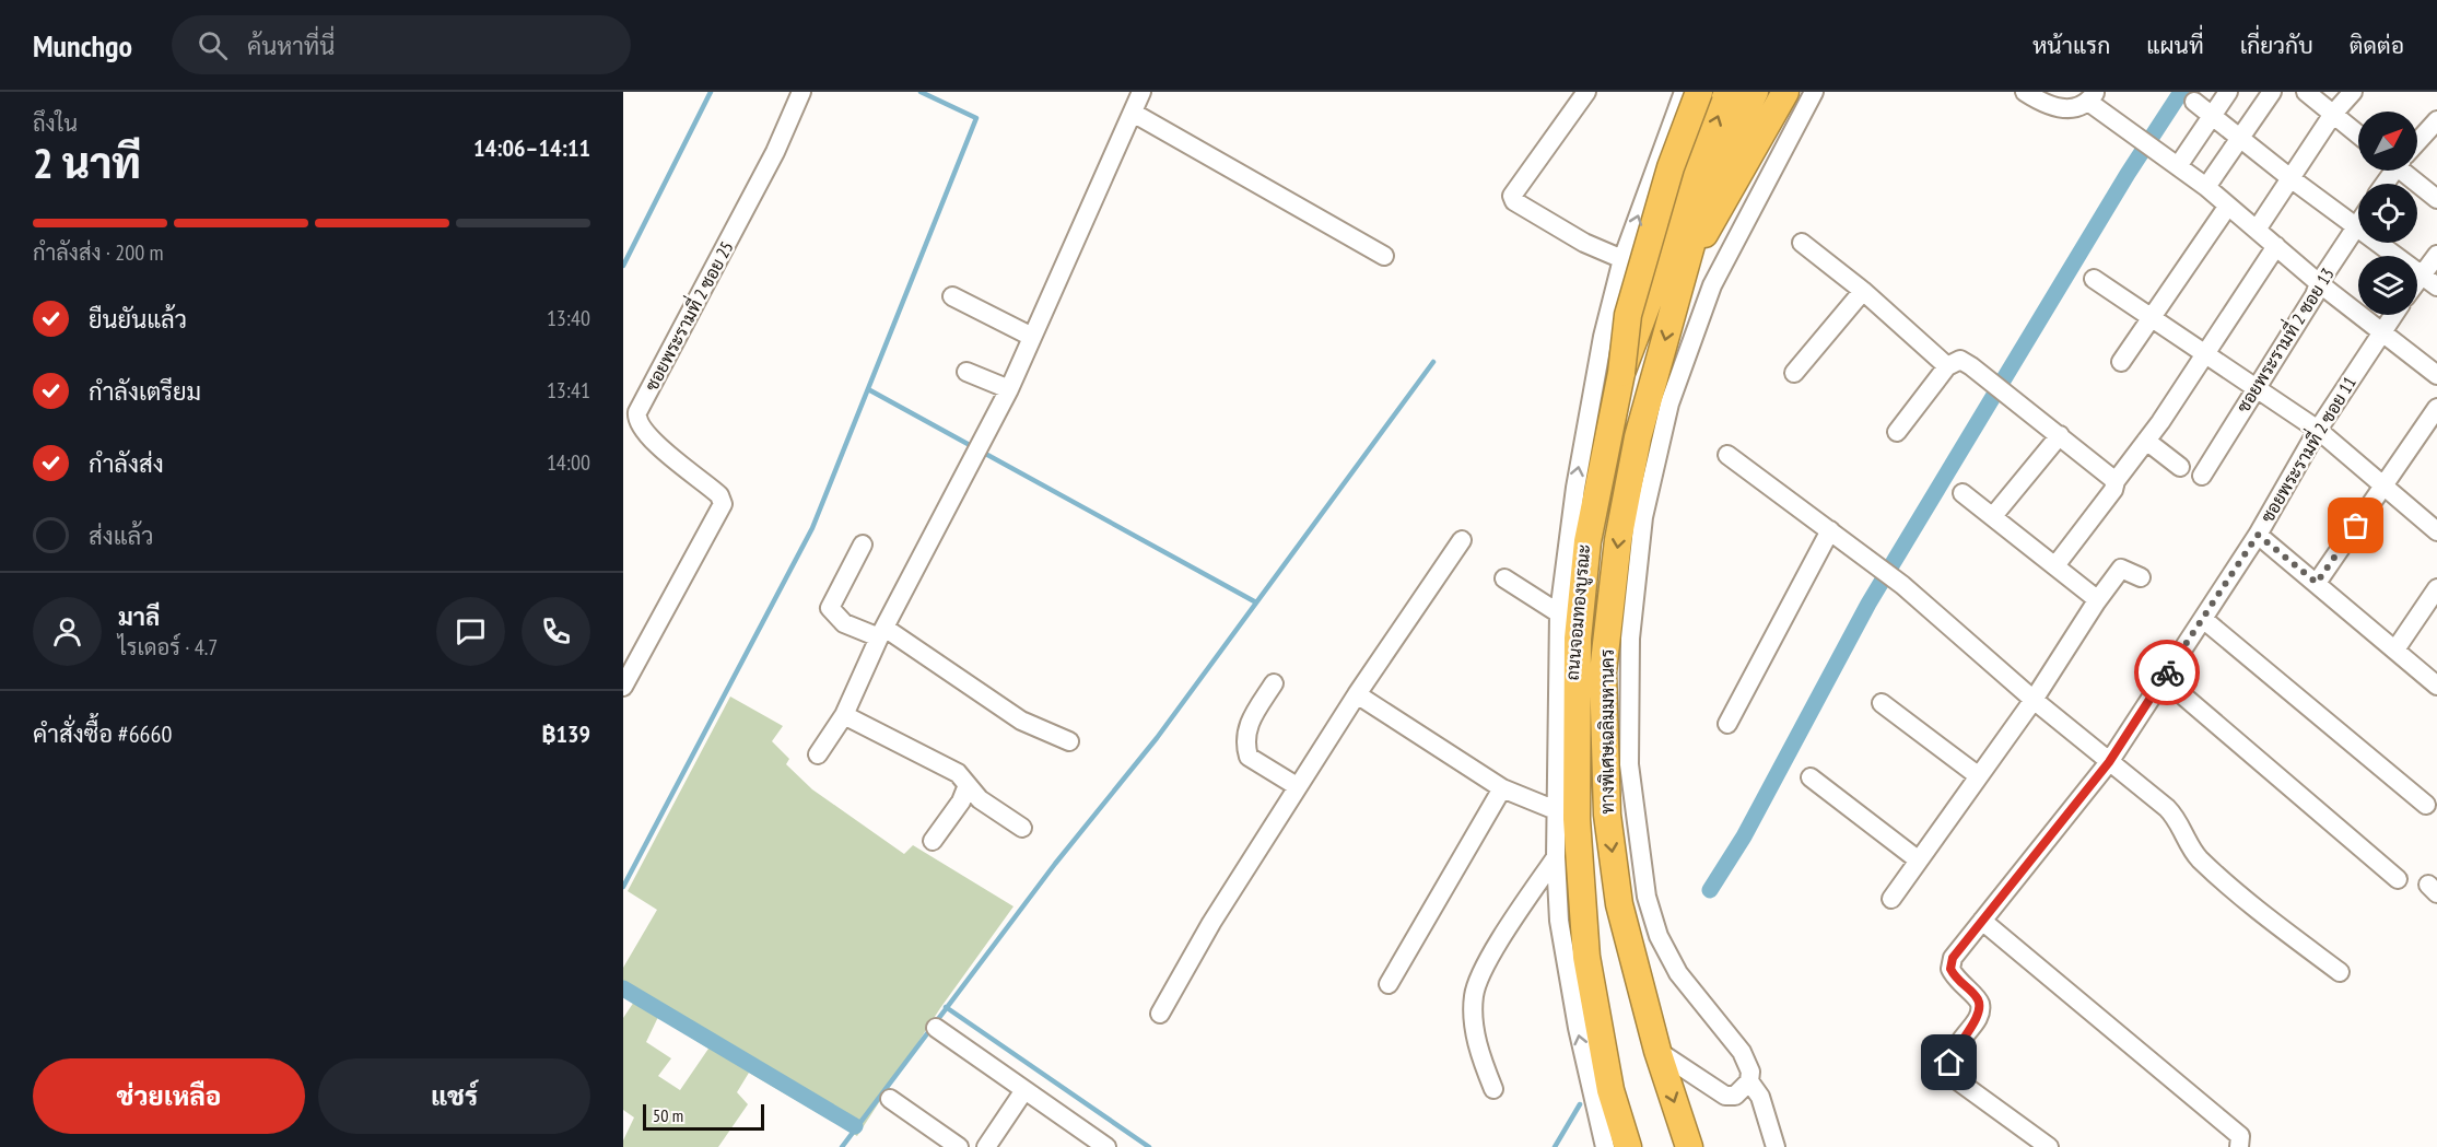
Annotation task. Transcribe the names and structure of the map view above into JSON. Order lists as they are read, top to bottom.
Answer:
{
  "streets": {
    "highway": ["ทางพิเศษเฉลิมมหานคร"],
    "street": [
      "ซอยพระรามที่ 2 ซอย 25",
      "ซอยพระรามที่ 2 ซอย 13",
      "ซอยพระรามที่ 2 ซอย 11",
      "ถนนจอมทองบูรณะ"
    ]
  },
  "scale_bar": "50 m",
  "north": "top right",
  "page": {
    "header": "Munchgo",
    "search": "ค้นหาที่นี่",
    "nav": [
      "หน้าแรก",
      "แผนที่",
      "เกี่ยวกับ",
      "ติดต่อ"
    ],
    "heading": ["2 นาที", "ถึงใน", "14:06–14:11"],
    "panel": [
      "มาลี",
      "ไรเดอร์ · 4.7",
      "คำสั่งซื้อ #6660",
      "฿139"
    ],
    "bar": "กำลังส่ง · 200 m",
    "list": [
      ["ยืนยันแล้ว", "13:40"],
      ["กำลังเตรียม", "13:41"],
      ["กำลังส่ง", "14:00"],
      "ส่งแล้ว"
    ],
    "buttons": ["ช่วยเหลือ", "แชร์"],
    "scale": "50 m"
  }
}
